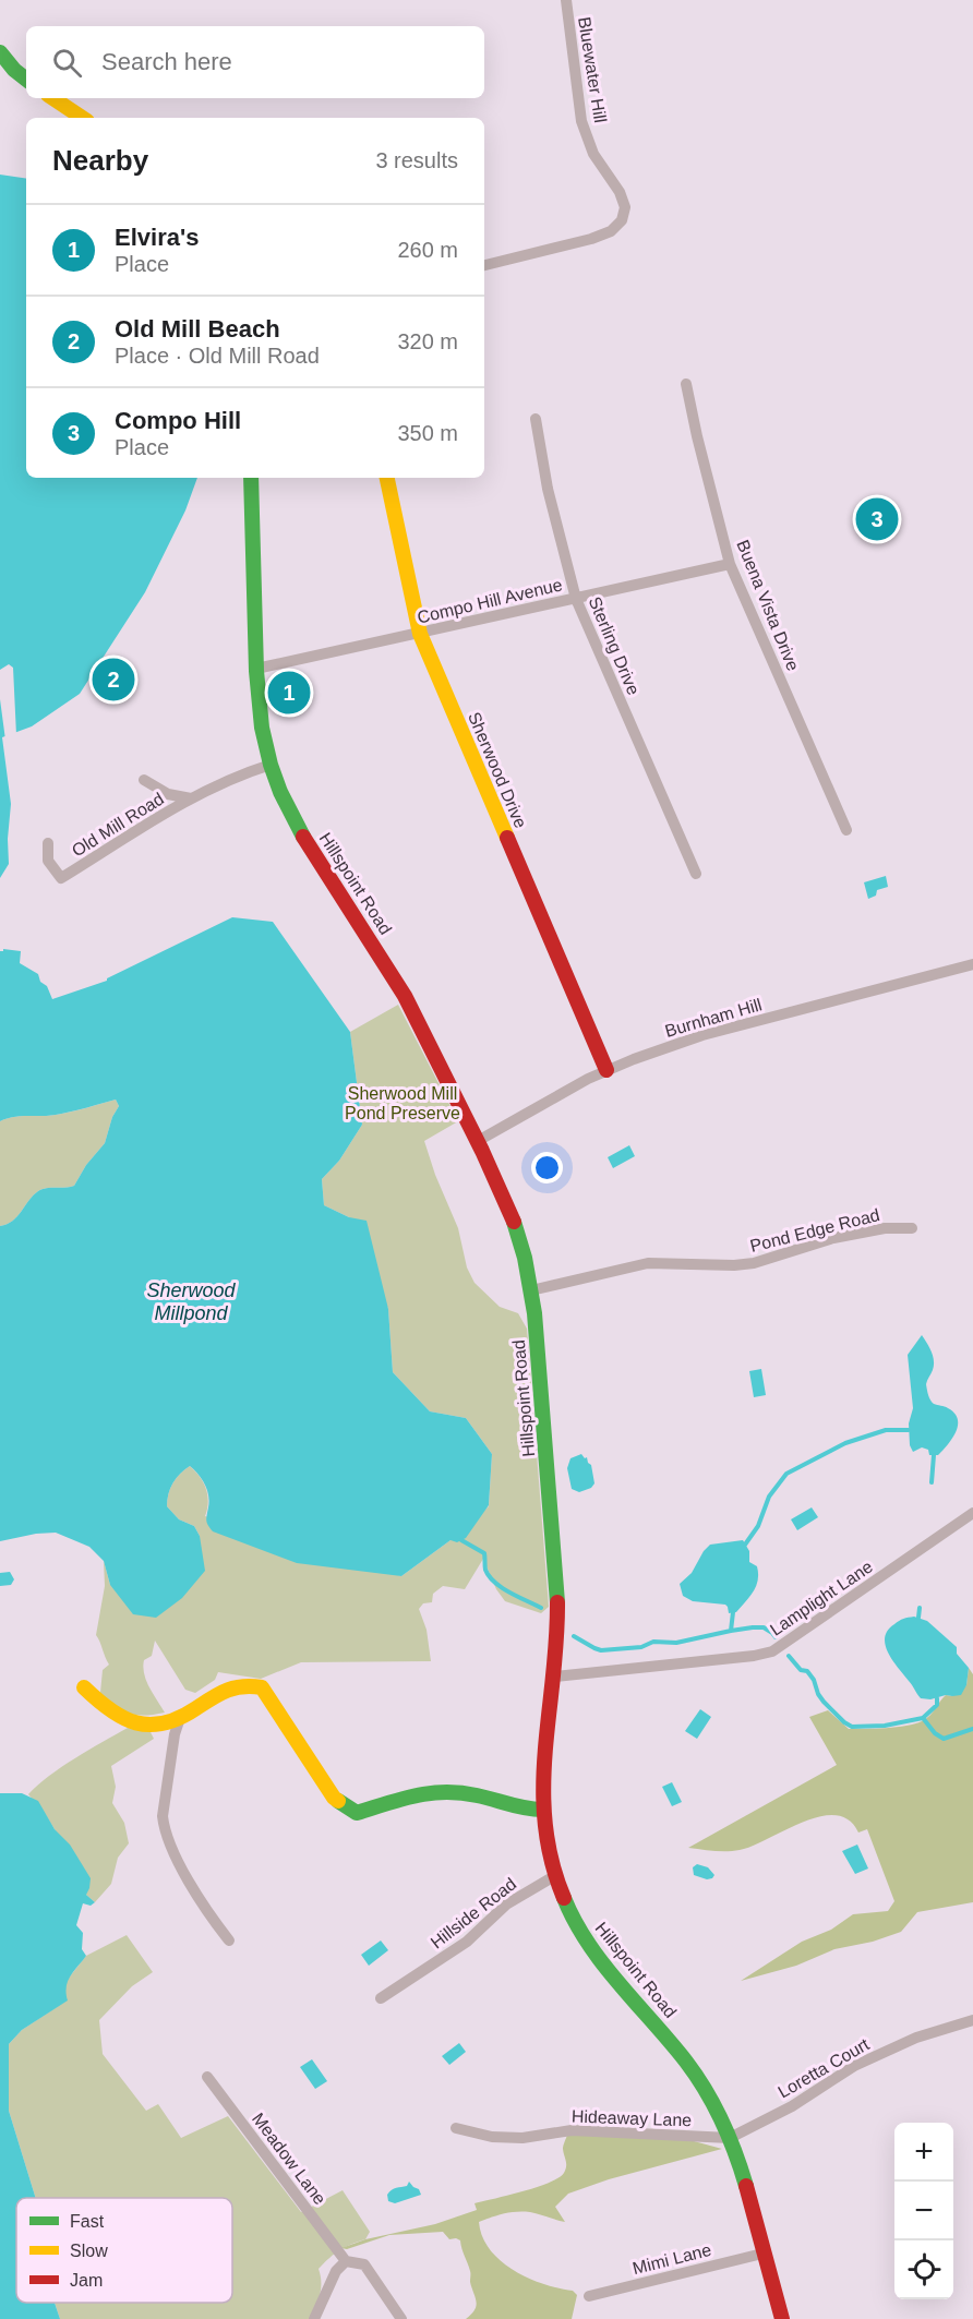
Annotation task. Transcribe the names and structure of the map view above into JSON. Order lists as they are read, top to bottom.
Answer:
{
  "streets": {
    "street": [
      "Bluewater Hill",
      "Compo Hill Avenue",
      "Buena Vista Drive",
      "Sterling Drive",
      "Sherwood Drive",
      "Old Mill Road",
      "Hillspoint Road",
      "Burnham Hill",
      "Pond Edge Road",
      "Lamplight Lane",
      "Hillside Road",
      "Loretta Court",
      "Hideaway Lane",
      "Meadow Lane",
      "Mimi Lane"
    ]
  },
  "crossings": [
    ["Compo Hill Avenue", "Buena Vista Drive"],
    ["Compo Hill Avenue", "Sterling Drive"],
    ["Compo Hill Avenue", "Sherwood Drive"],
    ["Compo Hill Avenue", "Hillspoint Road"],
    ["Sherwood Drive", "Burnham Hill"],
    ["Old Mill Road", "Hillspoint Road"],
    ["Hillspoint Road", "Burnham Hill"],
    ["Hillspoint Road", "Pond Edge Road"],
    ["Hillspoint Road", "Lamplight Lane"],
    ["Hillspoint Road", "Hillside Road"],
    ["Hillspoint Road", "Loretta Court"],
    ["Hillspoint Road", "Hideaway Lane"],
    ["Hillspoint Road", "Mimi Lane"],
    ["Loretta Court", "Hideaway Lane"]
  ],
  "water": ["Sherwood Millpond"],
  "parks": ["Sherwood Mill Pond Preserve"],
  "legend": ["Fast", "Slow", "Jam"],
  "page": {
    "search": "Search here",
    "heading": ["Nearby", "3 results"],
    "list": [
      {
        "mark": "1",
        "name": "Elvira's",
        "note": "Place",
        "value": "260 m"
      },
      {
        "mark": "2",
        "name": "Old Mill Beach",
        "note": "Place · Old Mill Road",
        "value": "320 m"
      },
      {
        "mark": "3",
        "name": "Compo Hill",
        "note": "Place",
        "value": "350 m"
      }
    ],
    "pins": ["3", "2", "1"],
    "map_buttons": ["+", "−"]
  }
}
